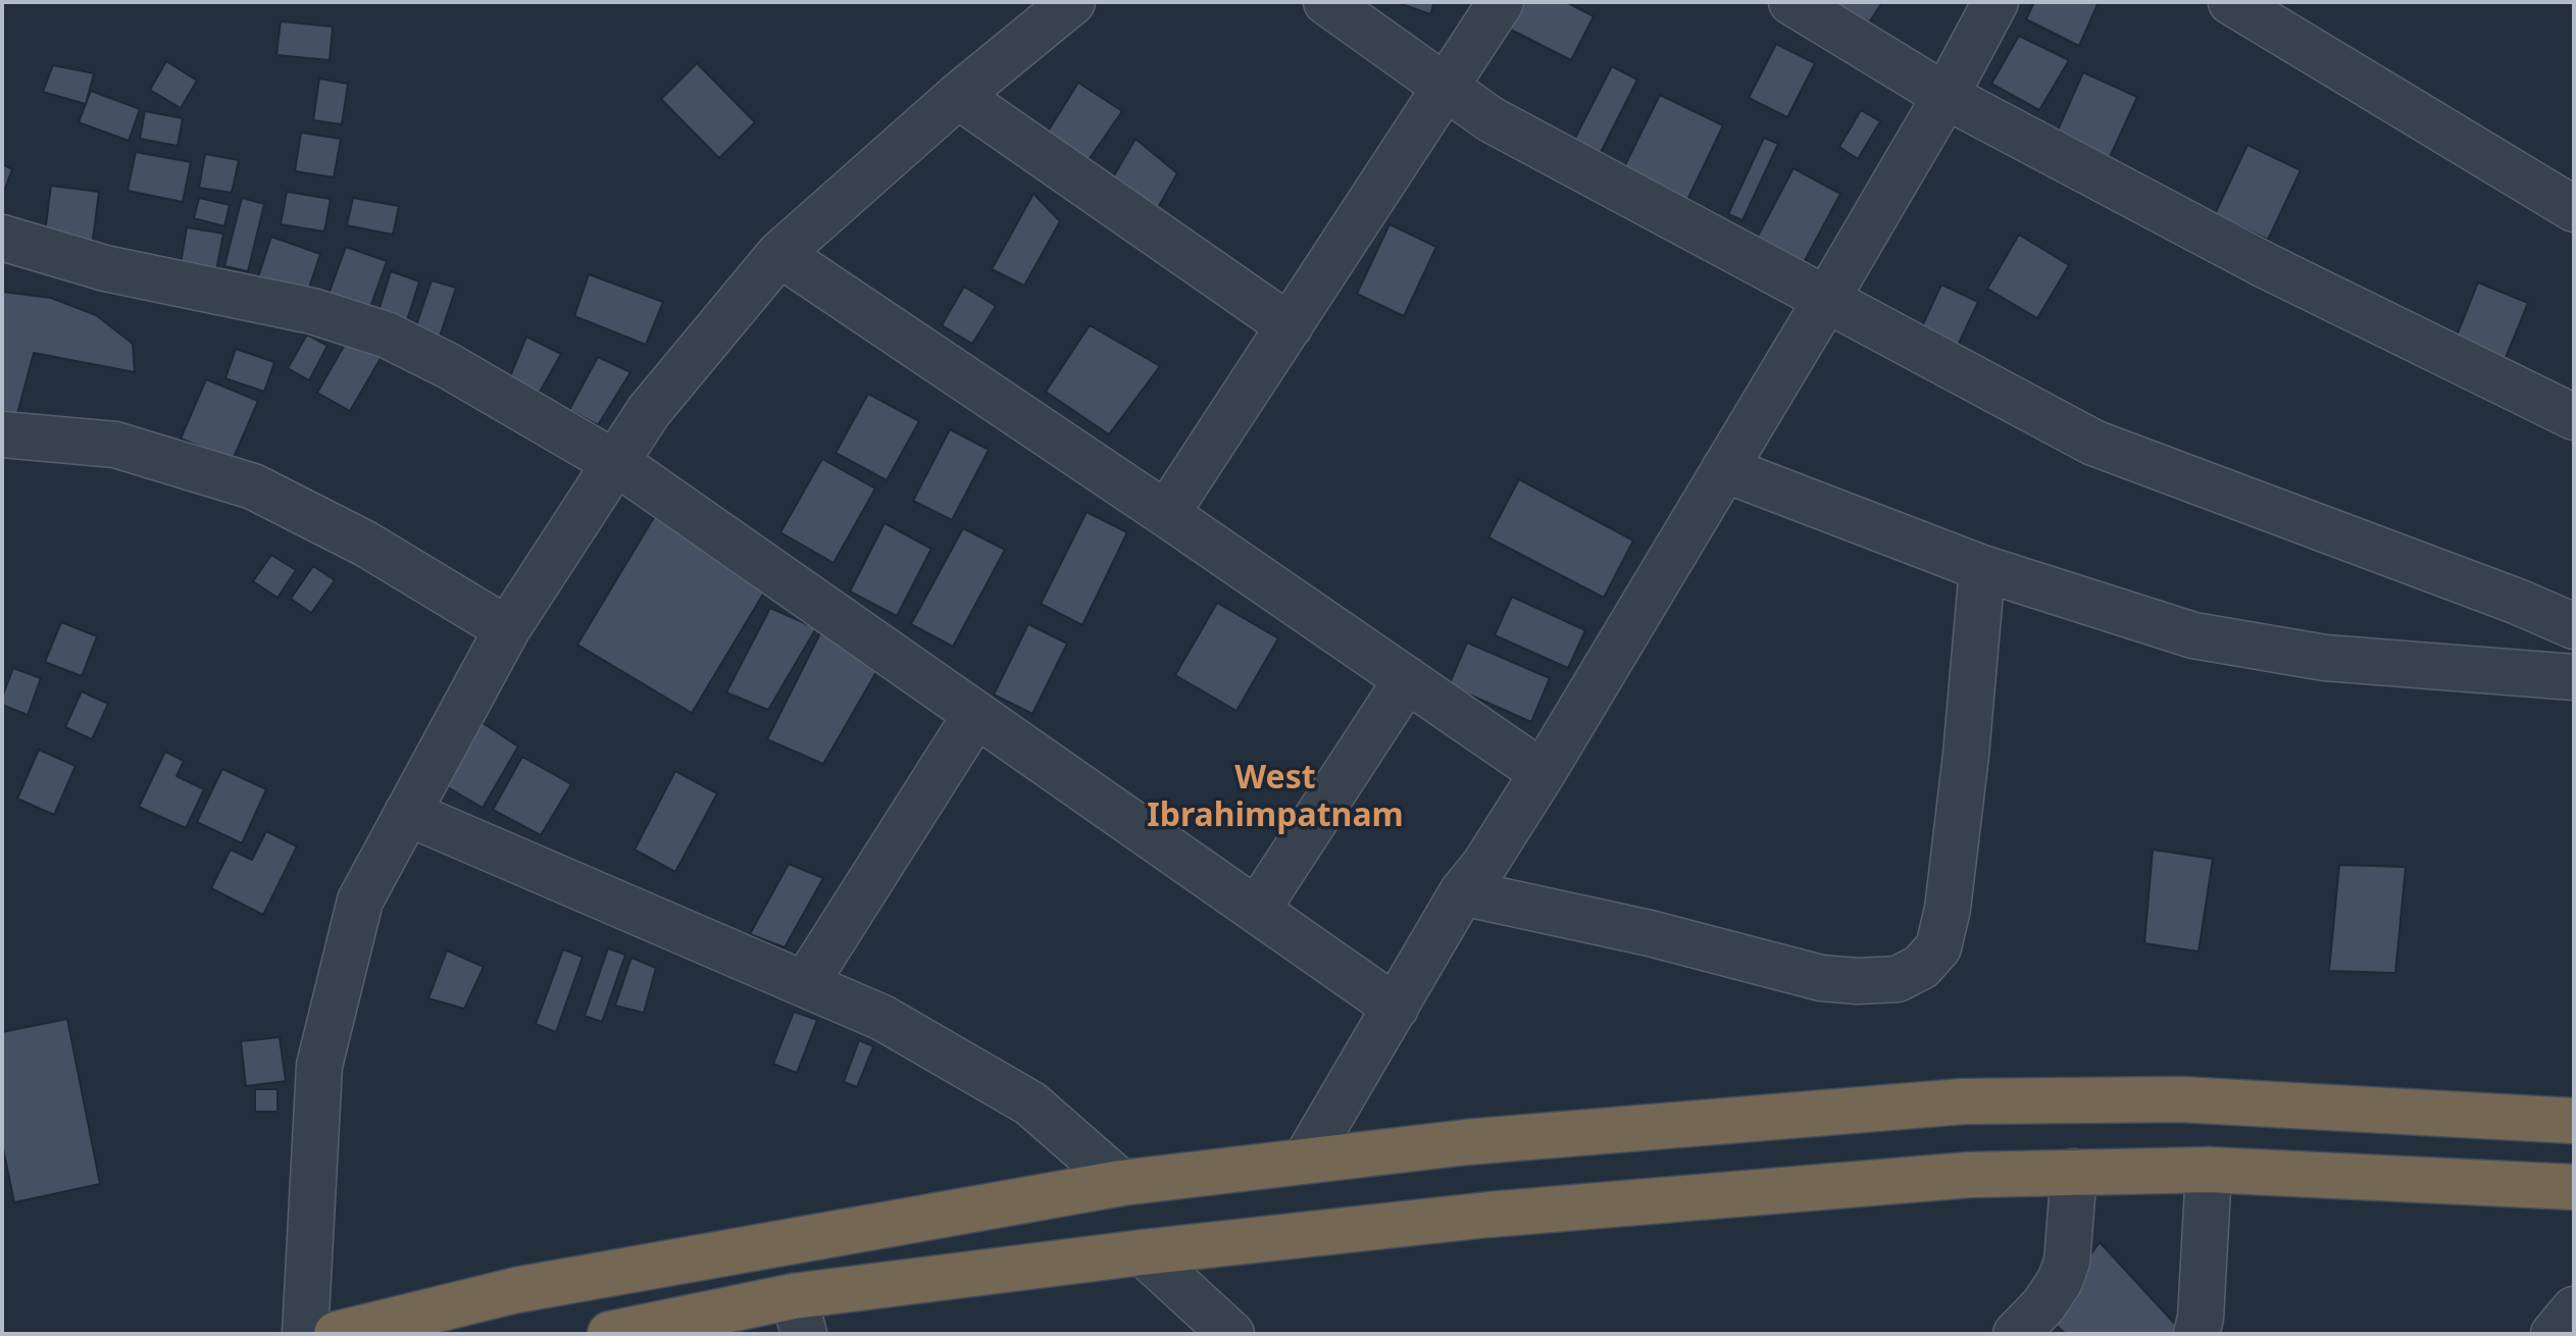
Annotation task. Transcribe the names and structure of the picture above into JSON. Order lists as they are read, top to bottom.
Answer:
{
  "districts": ["West Ibrahimpatnam"]
}
